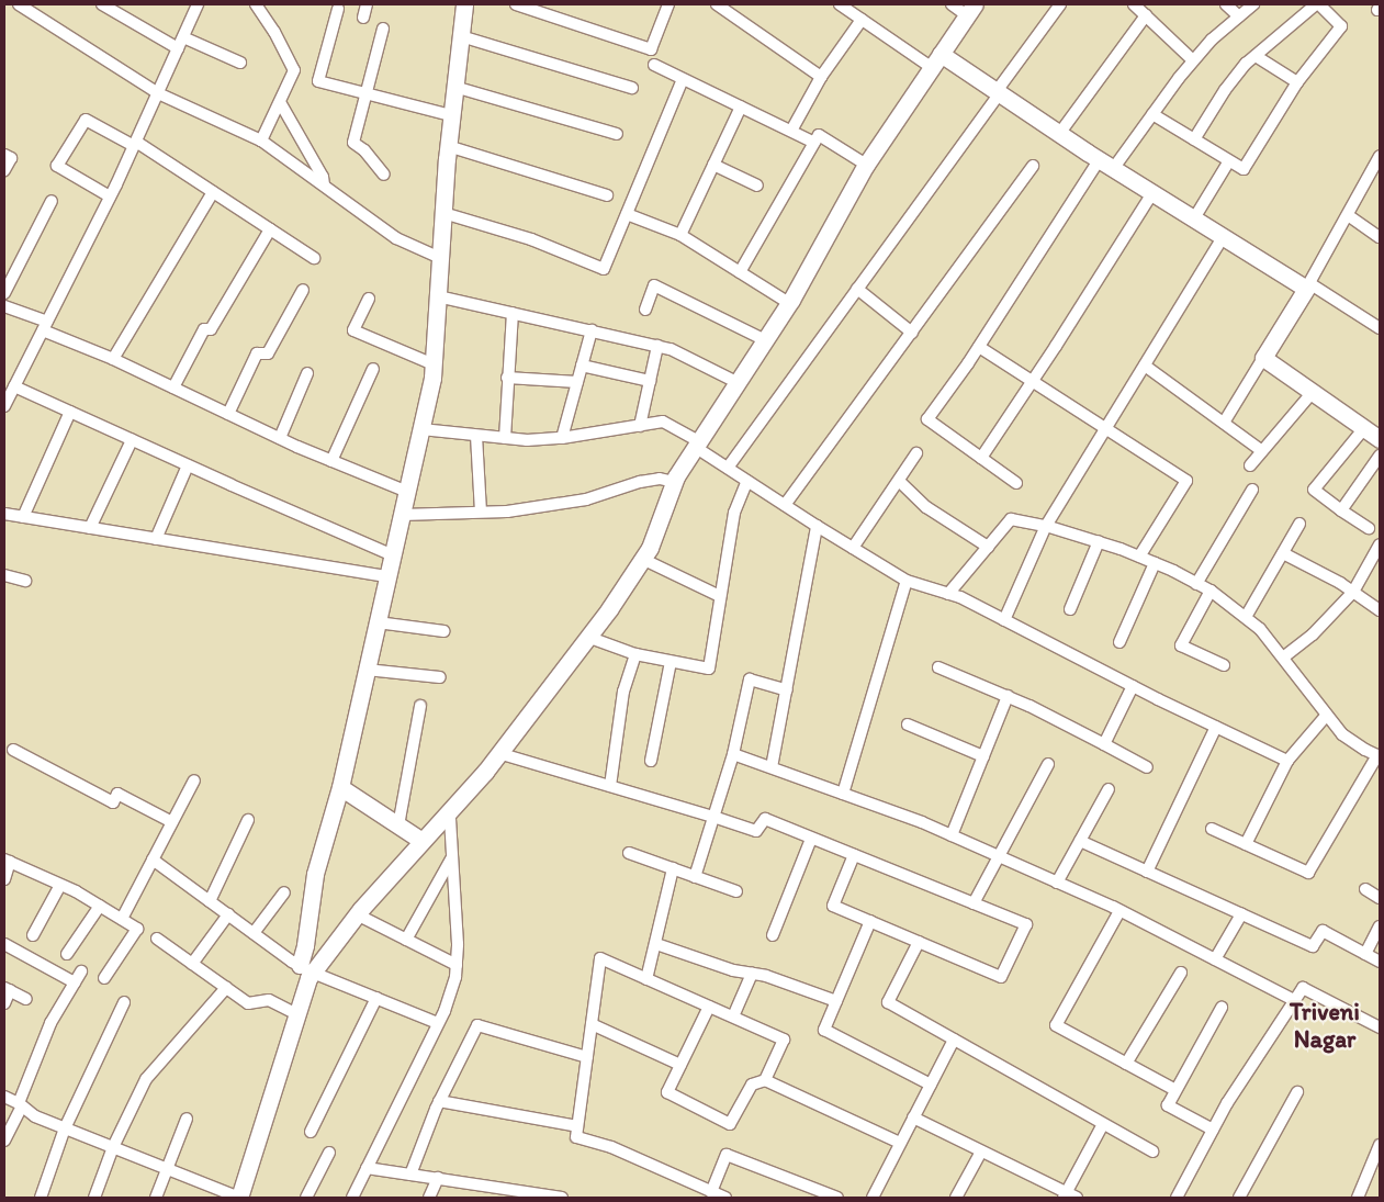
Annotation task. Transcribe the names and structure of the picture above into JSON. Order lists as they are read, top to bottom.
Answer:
{
  "districts": ["Triveni Nagar"]
}
